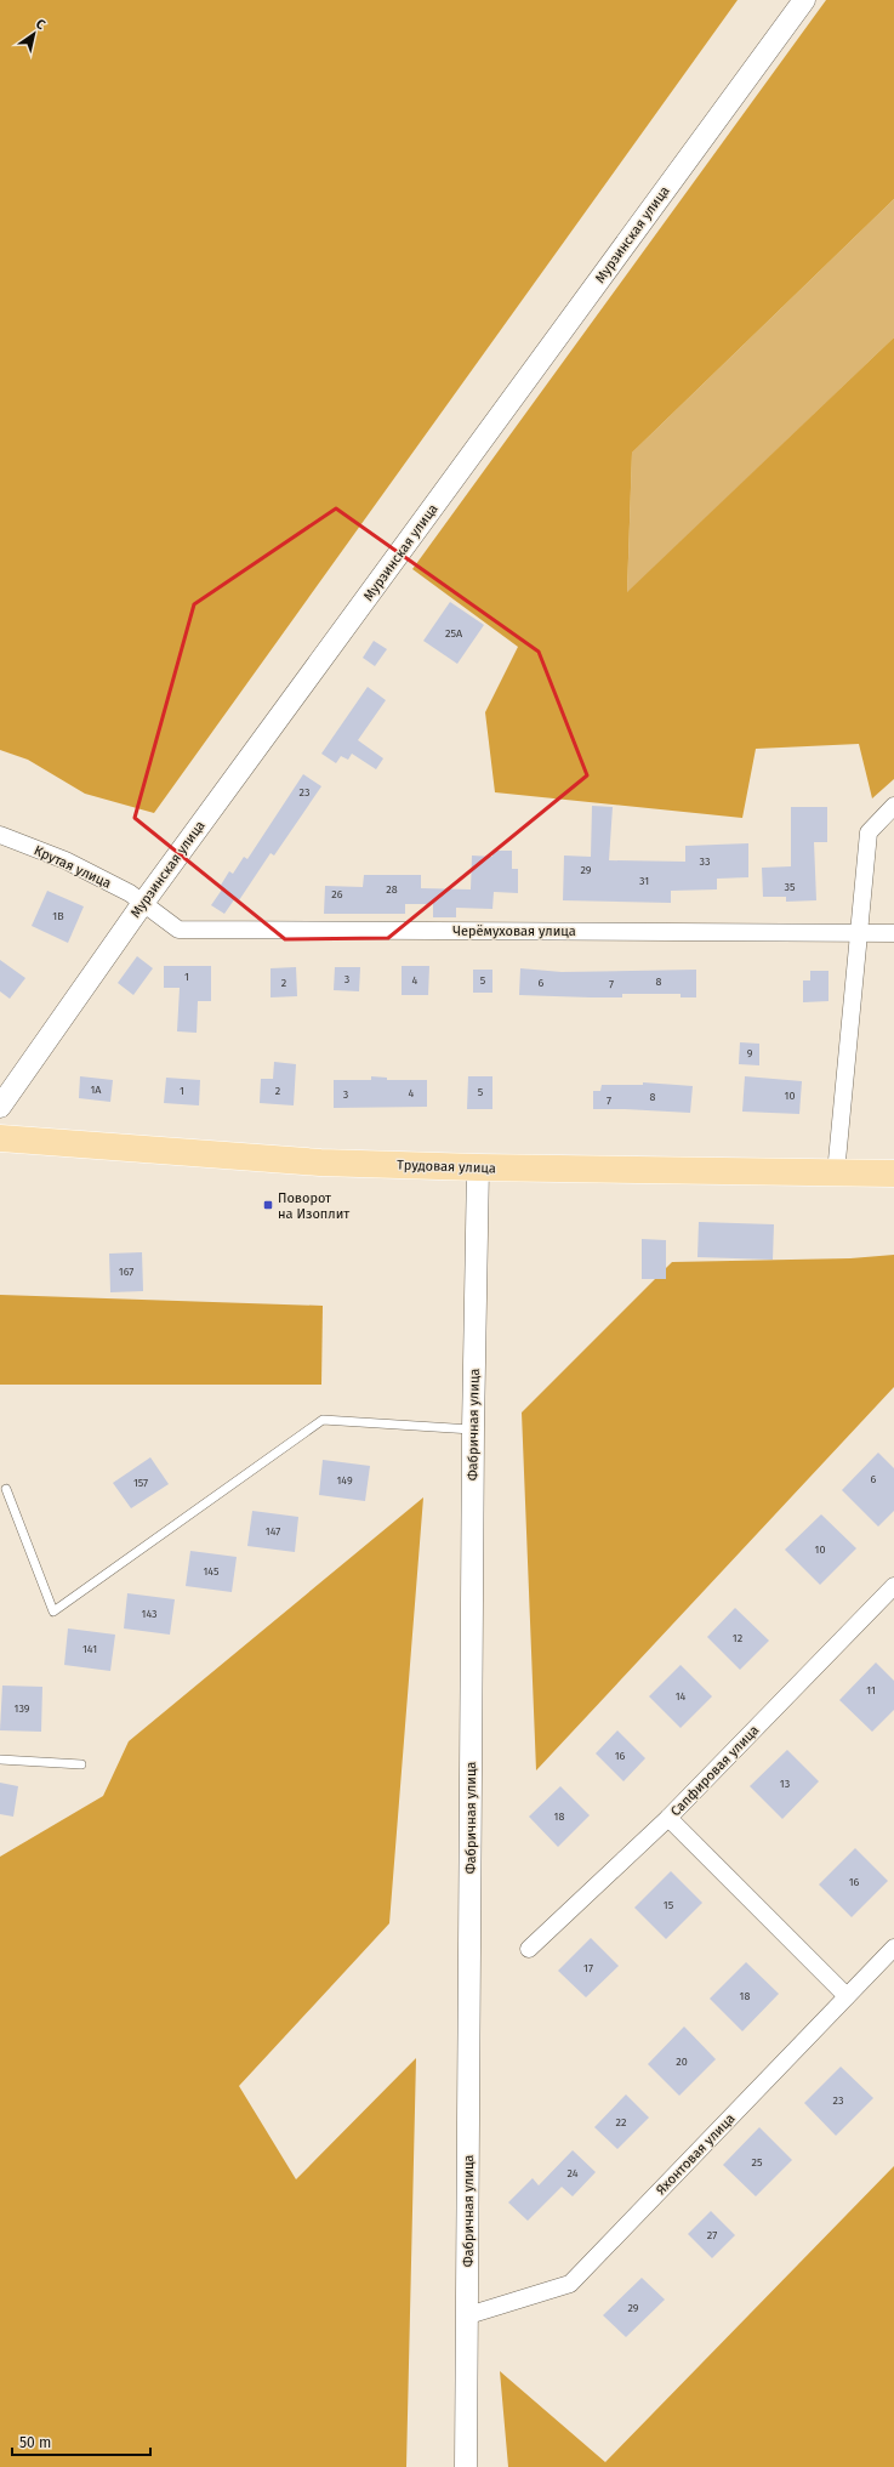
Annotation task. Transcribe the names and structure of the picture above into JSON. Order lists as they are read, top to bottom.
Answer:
{
  "streets": {
    "main road": ["Трудовая улица"],
    "street": [
      "Мурзинская улица",
      "Крутая улица",
      "Черёмуховая улица",
      "Фабричная улица",
      "Сапфировая улица",
      "Яхонтовая улица"
    ]
  },
  "crossings": [
    ["Мурзинская улица", "Крутая улица"],
    ["Мурзинская улица", "Черёмуховая улица"],
    ["Крутая улица", "Черёмуховая улица"],
    ["Трудовая улица", "Фабричная улица"],
    ["Фабричная улица", "Яхонтовая улица"]
  ],
  "places": {
    "transit": ["Поворот на Изоплит"]
  },
  "house_numbers": [
    "25А",
    "23",
    "33",
    "29",
    "31",
    "35",
    "28",
    "26",
    "1В",
    "1",
    "3",
    "4",
    "5",
    "8",
    "2",
    "6",
    "7",
    "9",
    "1А",
    "1",
    "2",
    "5",
    "4",
    "3",
    "10",
    "8",
    "7",
    "167",
    "6",
    "149",
    "157",
    "147",
    "10",
    "145",
    "143",
    "12",
    "141",
    "11",
    "14",
    "139",
    "16",
    "13",
    "18",
    "16",
    "15",
    "17",
    "18",
    "20",
    "23",
    "22",
    "25",
    "24",
    "27",
    "29"
  ],
  "scale_bar": "50 m",
  "north": "top right"
}
